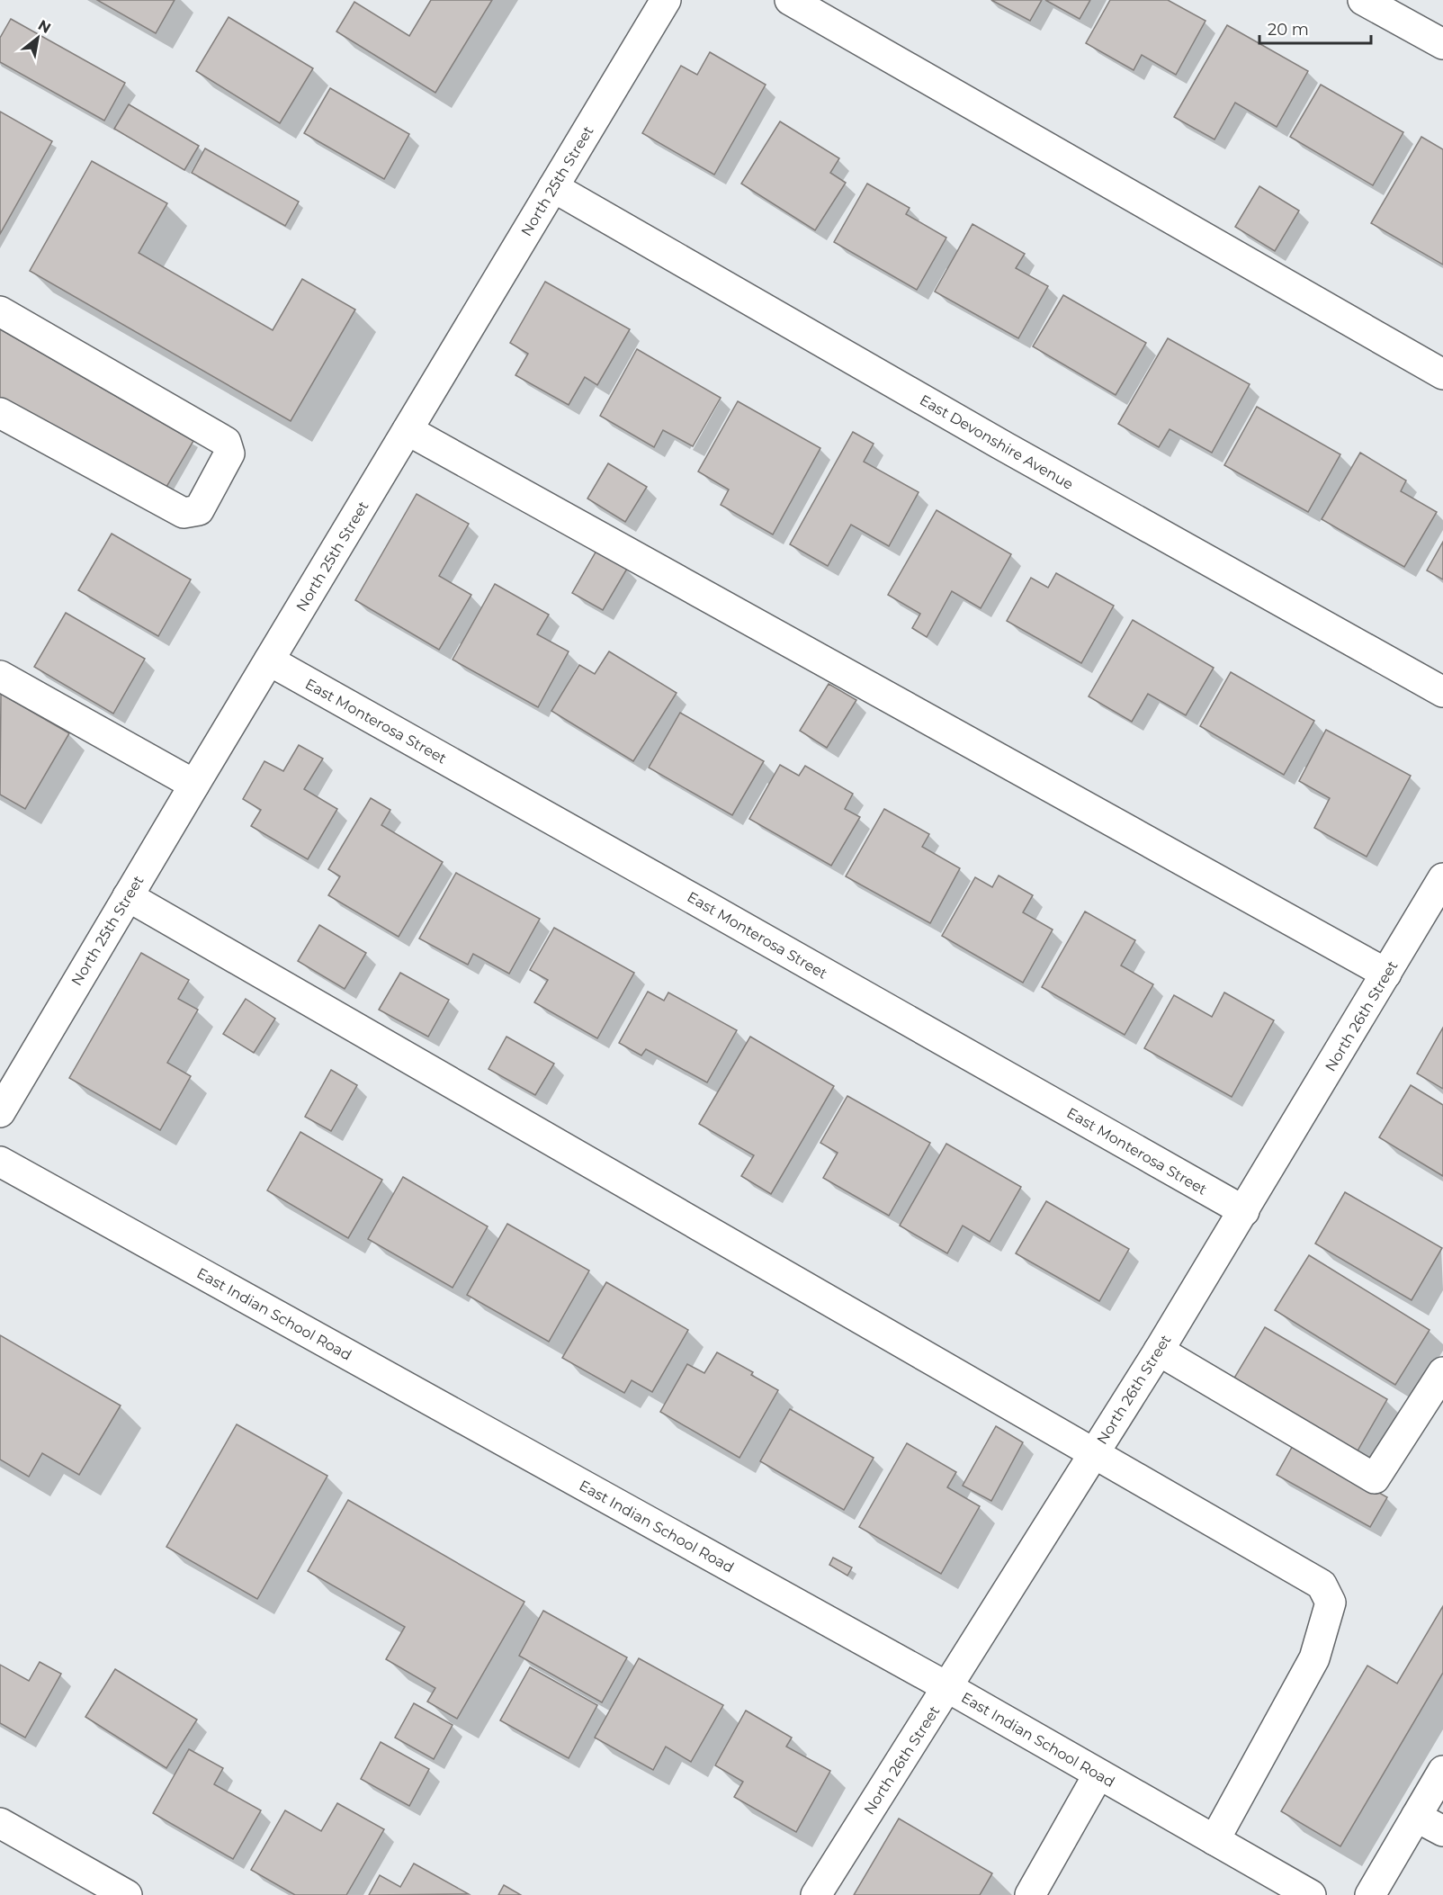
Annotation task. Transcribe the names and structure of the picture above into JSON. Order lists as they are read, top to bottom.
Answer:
{
  "streets": {
    "street": [
      "North 25th Street",
      "East Devonshire Avenue",
      "East Monterosa Street",
      "North 26th Street",
      "East Indian School Road"
    ]
  },
  "crossings": [
    ["North 25th Street", "East Devonshire Avenue"],
    ["North 25th Street", "East Monterosa Street"],
    ["East Monterosa Street", "North 26th Street"],
    ["North 26th Street", "East Indian School Road"]
  ],
  "scale_bar": "20 m",
  "north": "top right"
}
